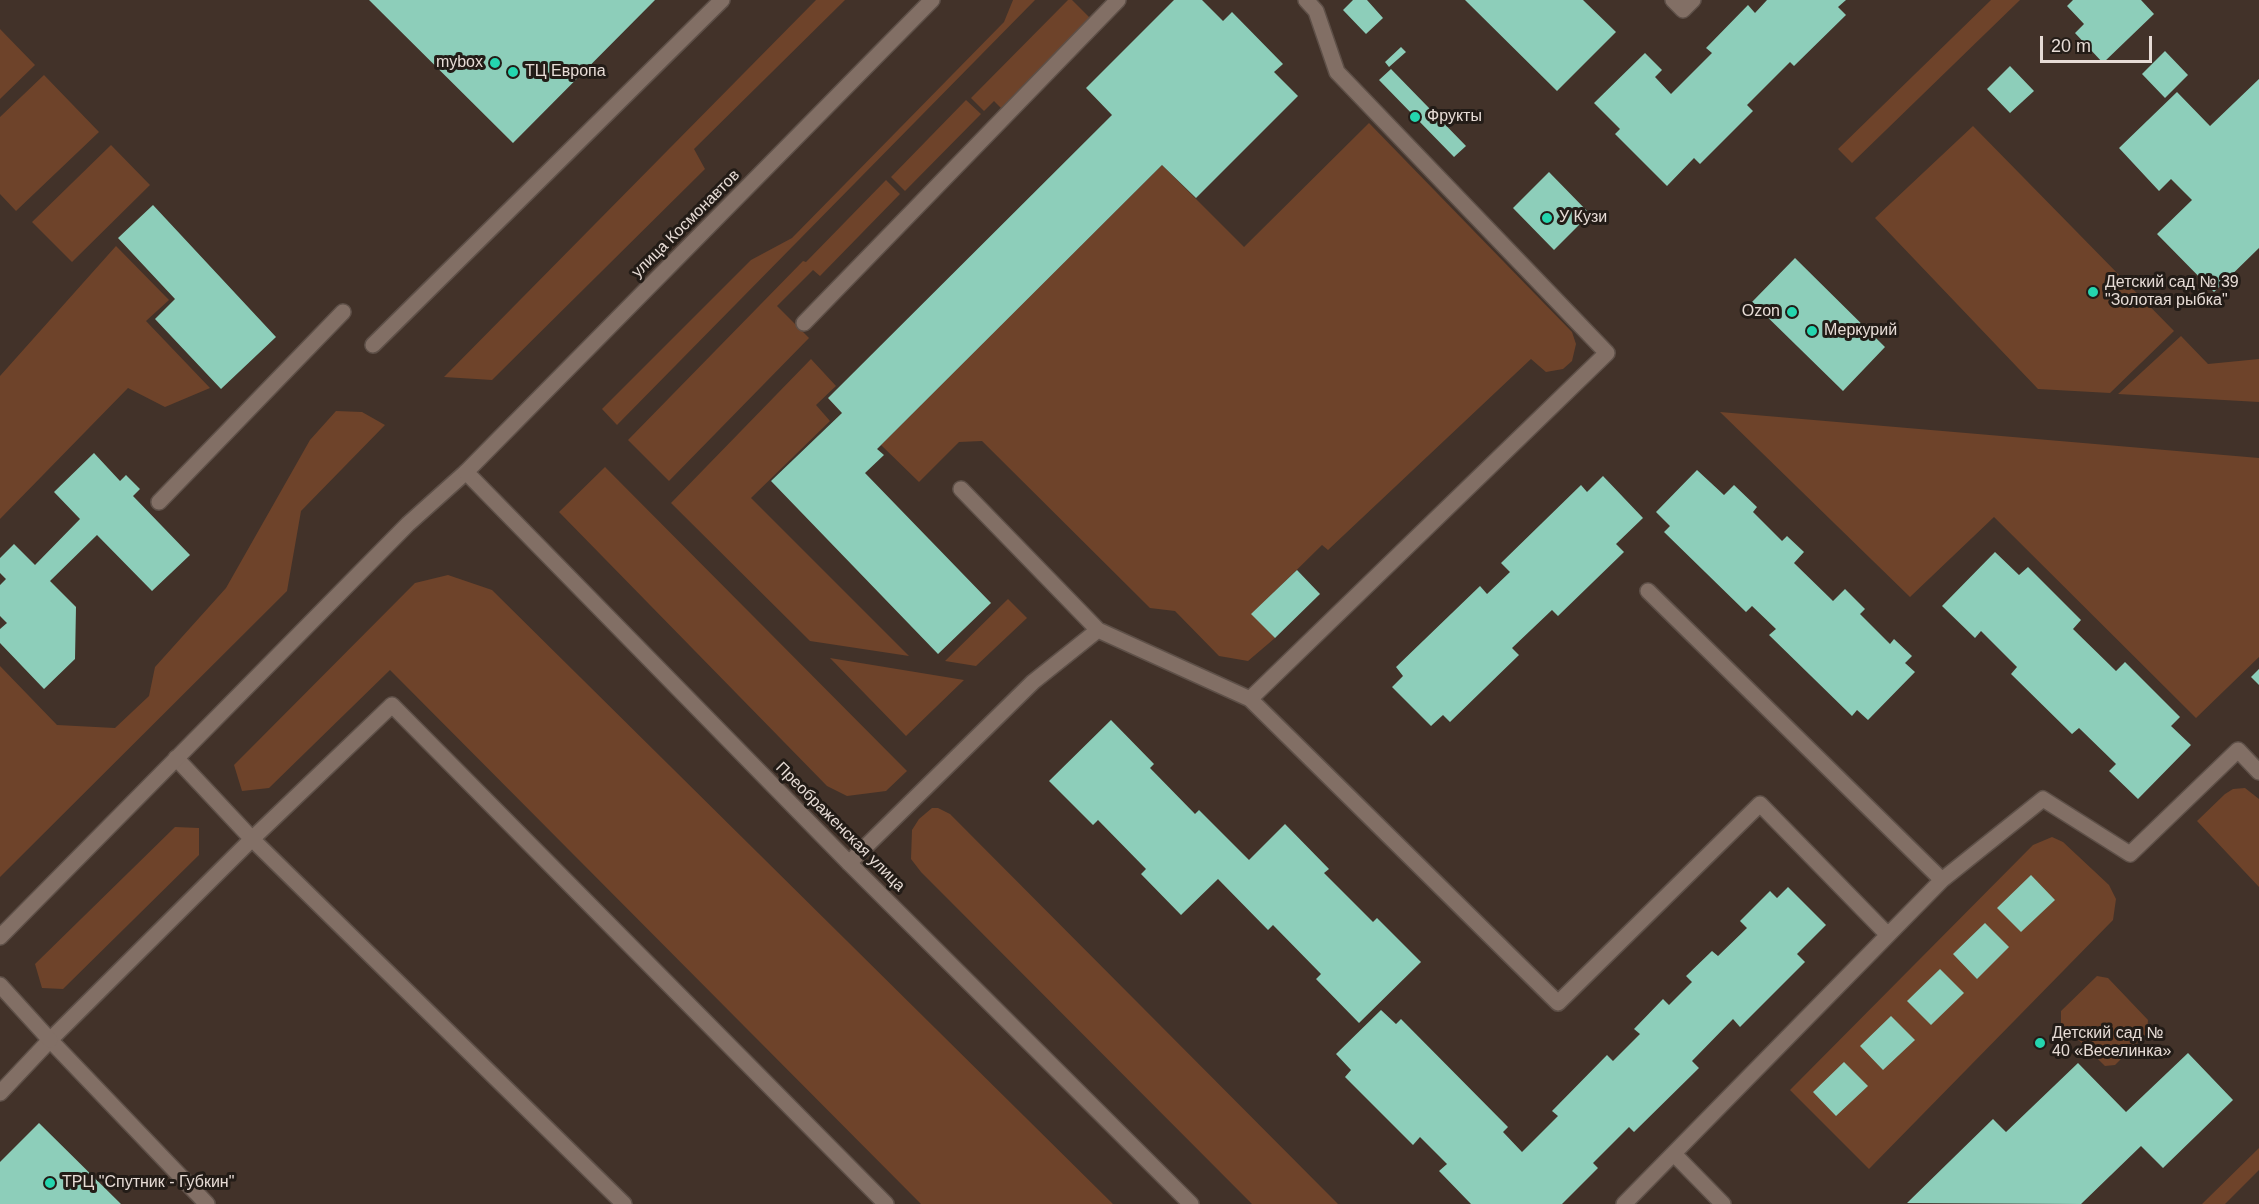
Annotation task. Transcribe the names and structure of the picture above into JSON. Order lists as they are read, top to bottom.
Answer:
{
  "streets": {
    "main road": ["улица Космонавтов", "Преображенская улица"]
  },
  "crossings": [
    ["улица Космонавтов", "Преображенская улица"]
  ],
  "places": [
    "mybox",
    "ТЦ Европа",
    "Фрукты",
    "У Кузи",
    "Детский сад № 39 \"Золотая рыбка\"",
    "Ozon",
    "Меркурий",
    "Детский сад № 40 «Веселинка»",
    "ТРЦ \"Спутник - Губкин\""
  ],
  "scale_bar": "20 m"
}
